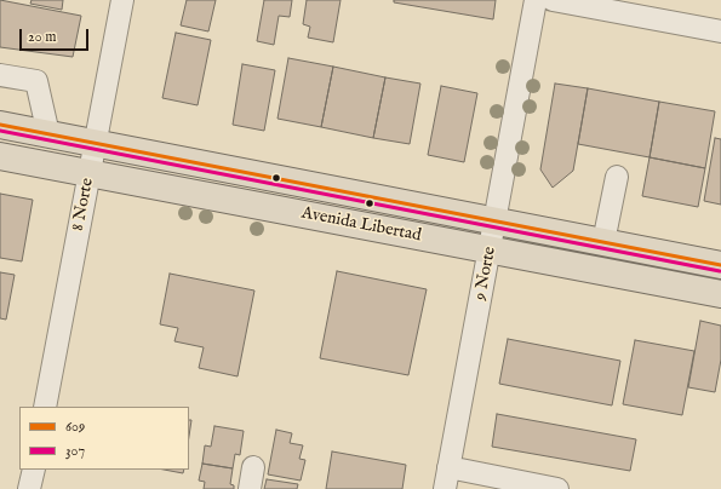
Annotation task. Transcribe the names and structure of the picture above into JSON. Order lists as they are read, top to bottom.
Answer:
{
  "streets": {
    "main road": ["Avenida Libertad"],
    "street": ["8 Norte", "9 Norte"]
  },
  "crossings": [
    ["8 Norte", "Avenida Libertad"],
    ["Avenida Libertad", "9 Norte"]
  ],
  "lines": ["transit line 609", "transit line 307"],
  "legend": ["609", "307"],
  "scale_bar": "20 m"
}
